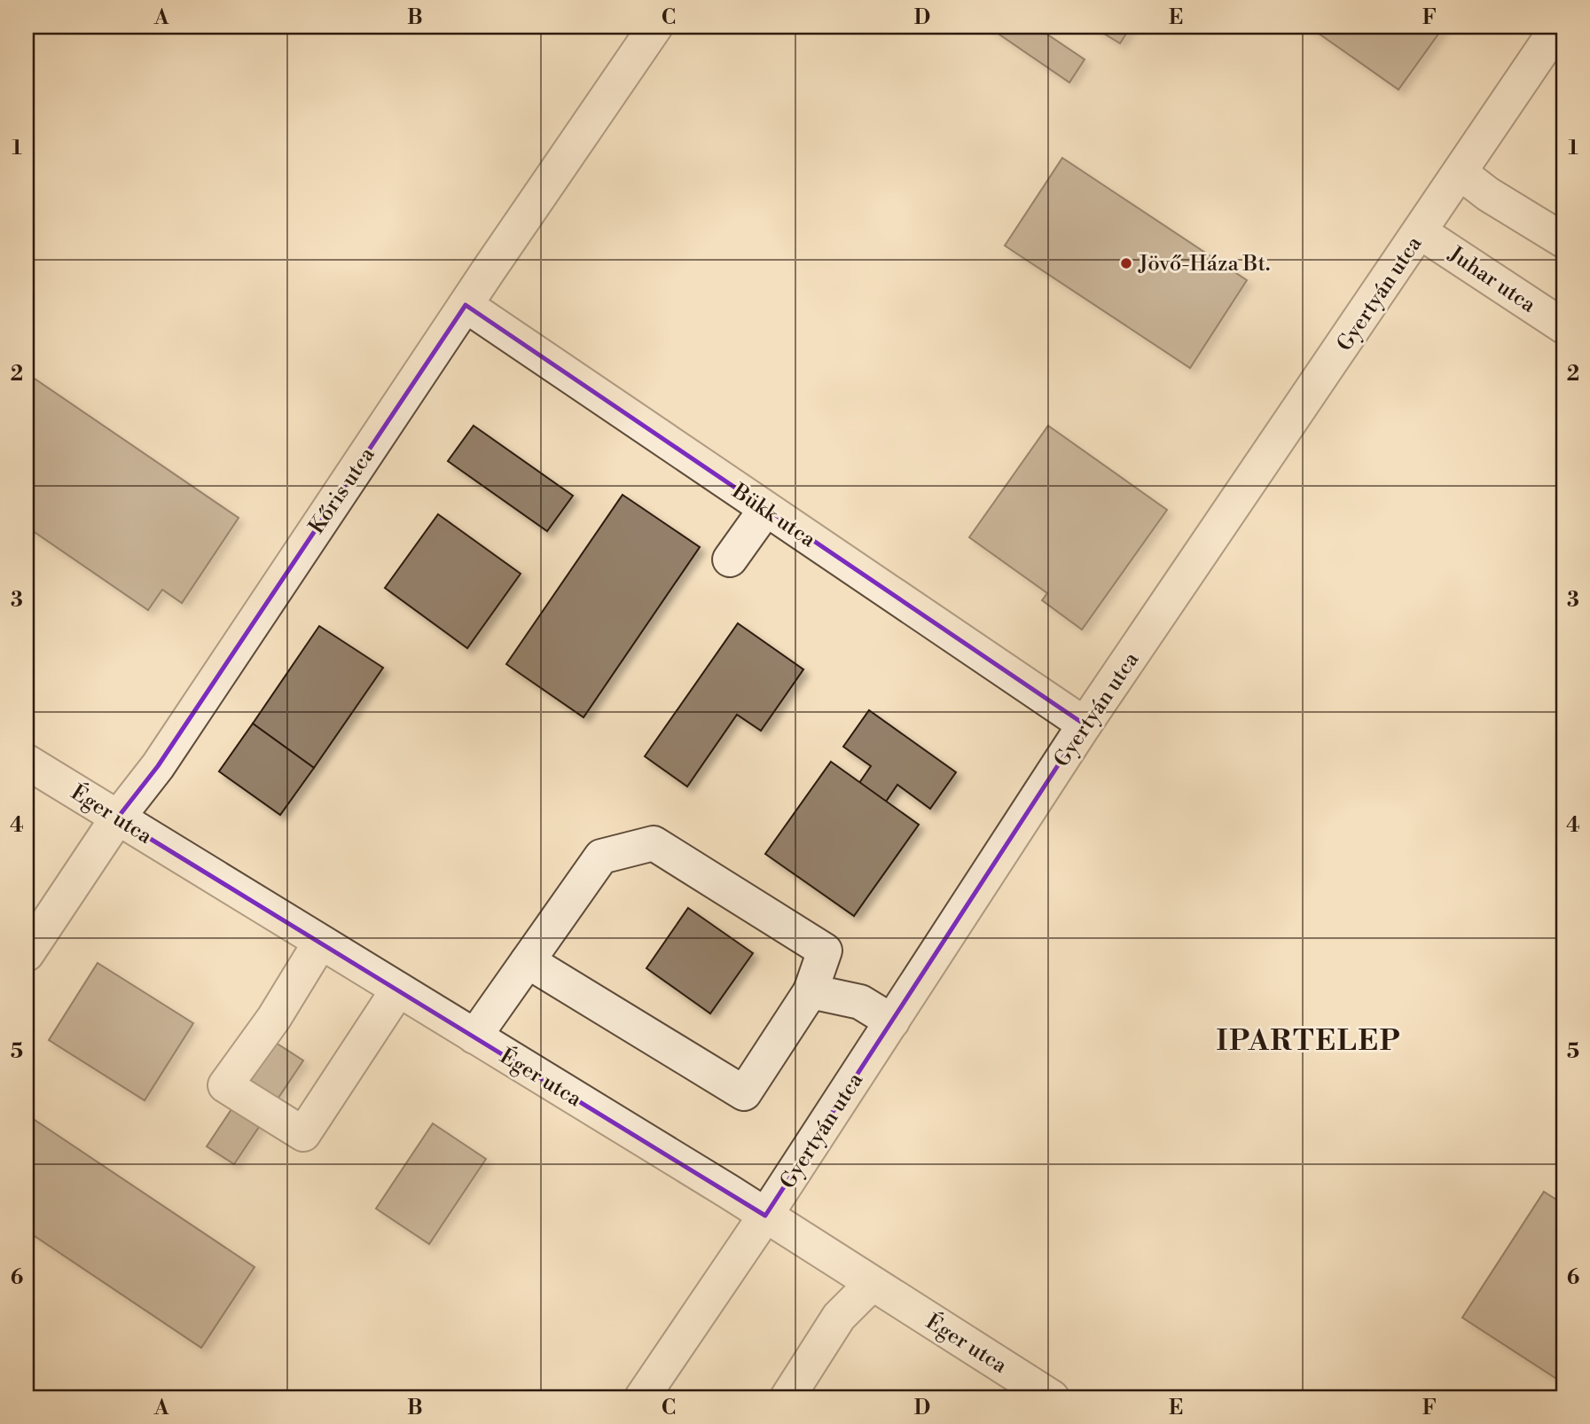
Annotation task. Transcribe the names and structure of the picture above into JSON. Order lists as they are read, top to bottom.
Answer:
{
  "streets": {
    "street": [
      "Juhar utca",
      "Gyertyán utca",
      "Kőris utca",
      "Bükk utca",
      "Éger utca"
    ]
  },
  "crossings": [
    ["Juhar utca", "Gyertyán utca"],
    ["Gyertyán utca", "Bükk utca"],
    ["Gyertyán utca", "Éger utca"],
    ["Kőris utca", "Bükk utca"],
    ["Kőris utca", "Éger utca"]
  ],
  "districts": ["IPARTELEP"],
  "places": ["Jövő-Háza Bt."],
  "grid": {
    "columns": [
      "A",
      "B",
      "C",
      "D",
      "E",
      "F"
    ],
    "rows": [
      "1",
      "2",
      "3",
      "4",
      "5",
      "6"
    ]
  }
}
